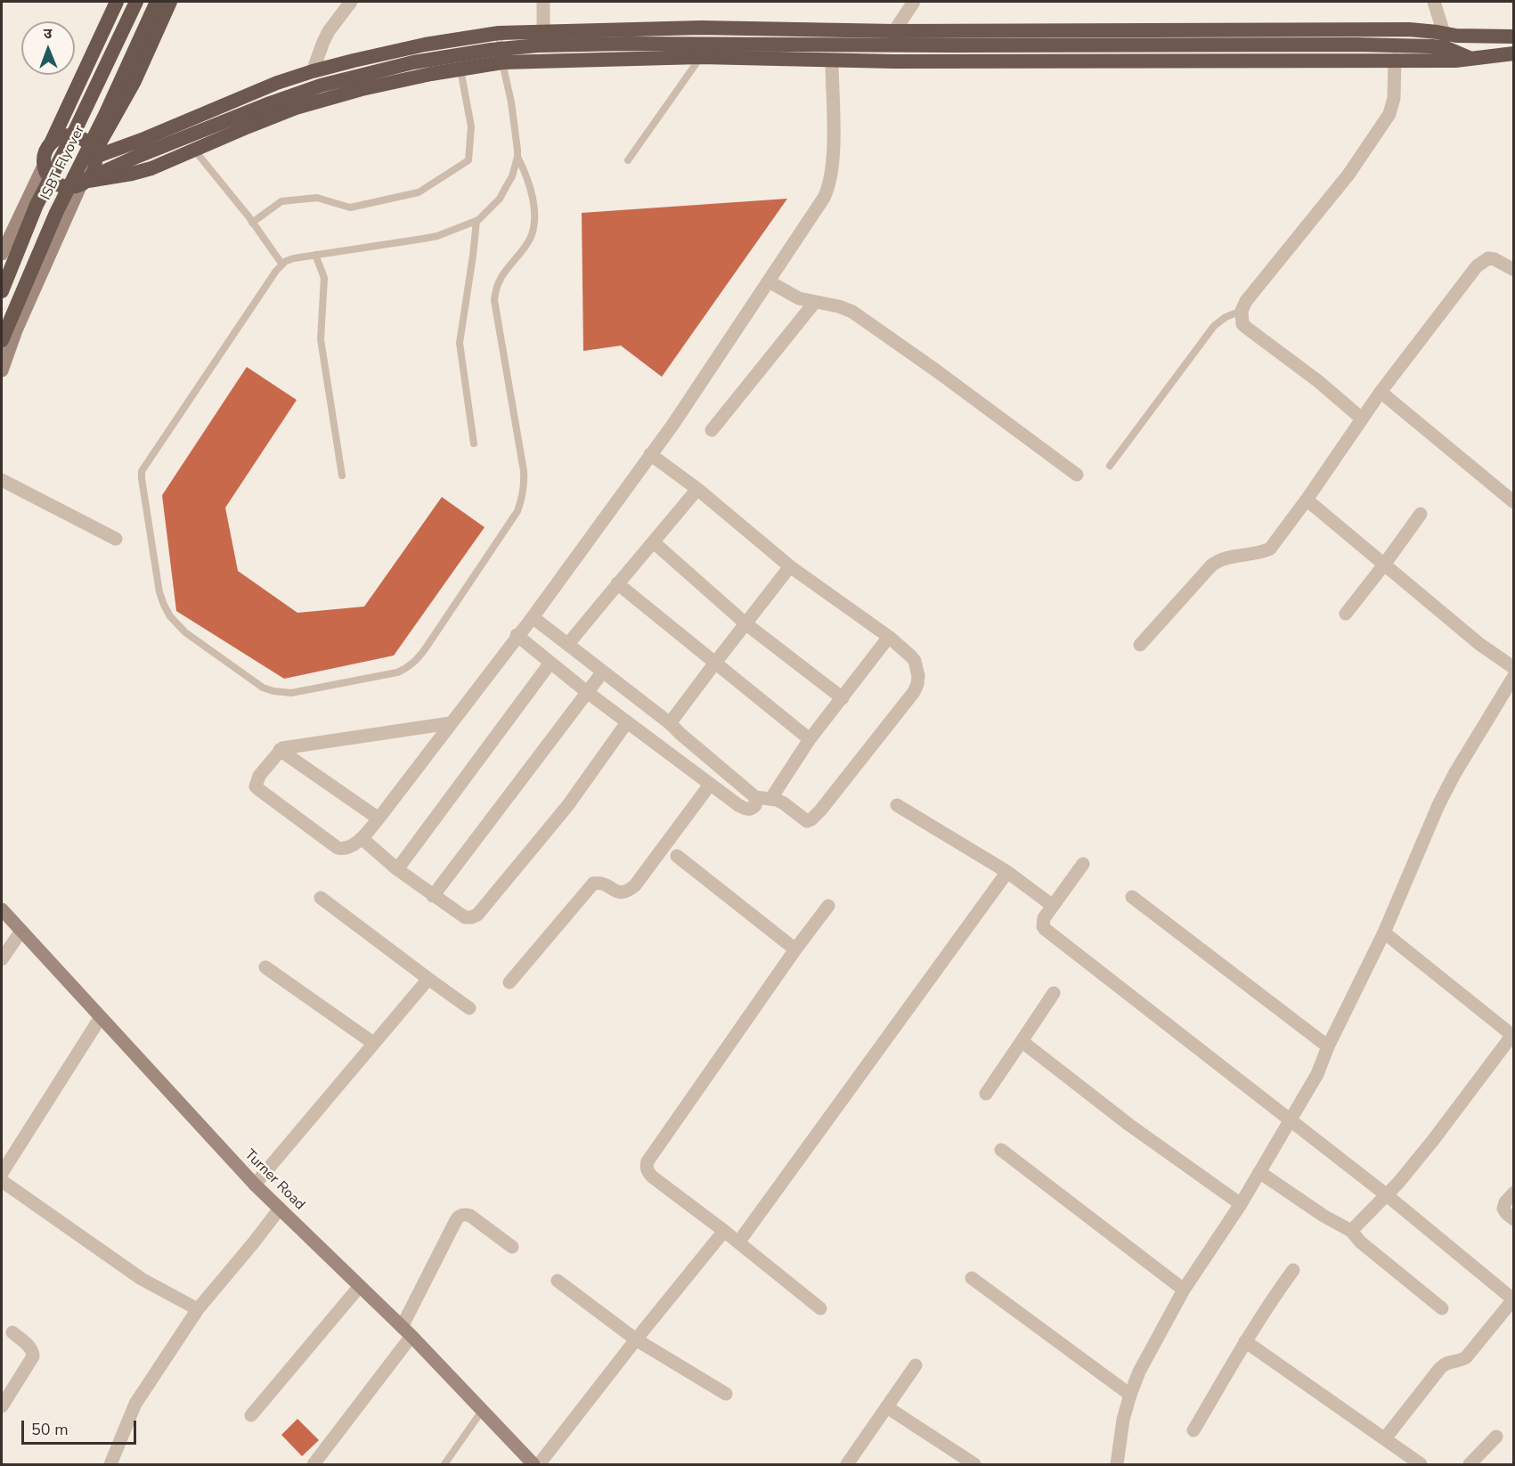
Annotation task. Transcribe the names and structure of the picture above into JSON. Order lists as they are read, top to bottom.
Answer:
{
  "streets": {
    "highway": ["ISBT Flyover"],
    "main road": ["Turner Road"]
  },
  "scale_bar": "50 m",
  "north": "top"
}
